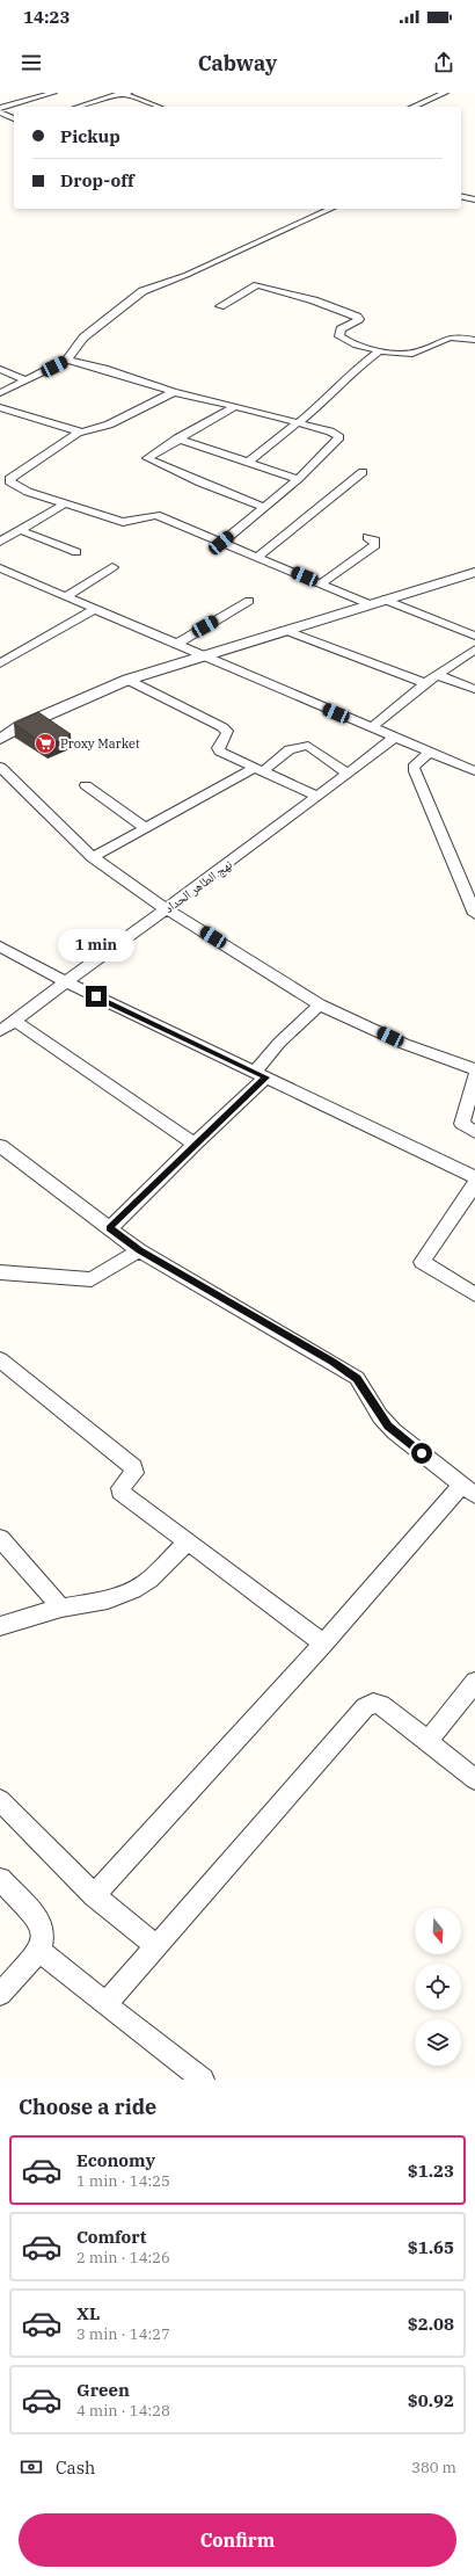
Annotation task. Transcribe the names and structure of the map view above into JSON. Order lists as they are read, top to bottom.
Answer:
{
  "streets": {
    "street": ["نهج الطاهر الحداد"]
  },
  "places": {
    "supermarket": ["Proxy Market"]
  },
  "north": "bottom",
  "page": {
    "status": "14:23",
    "header": "Cabway",
    "banner": ["Pickup", "Drop-off"],
    "bubble": "1 min",
    "heading": "Choose a ride",
    "list": [
      {
        "name": "Economy",
        "note": "1 min · 14:25",
        "value": "$1.23"
      },
      {
        "name": "Comfort",
        "note": "2 min · 14:26",
        "value": "$1.65"
      },
      {
        "name": "XL",
        "note": "3 min · 14:27",
        "value": "$2.08"
      },
      {
        "name": "Green",
        "note": "4 min · 14:28",
        "value": "$0.92"
      }
    ],
    "pay": ["Cash", "380 m"],
    "buttons": "Confirm"
  }
}
